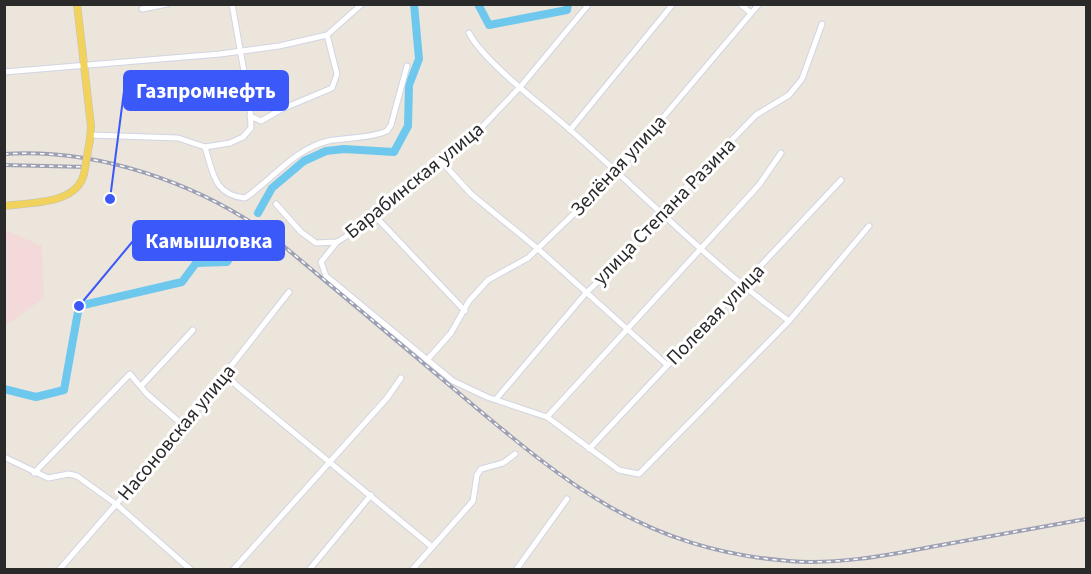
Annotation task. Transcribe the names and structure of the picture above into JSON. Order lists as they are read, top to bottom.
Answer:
{
  "streets": {
    "street": [
      "Зелёная улица",
      "Барабинская улица",
      "улица Степана Разина",
      "Полевая улица",
      "Насоновская улица"
    ]
  },
  "places": ["Газпромнефть", "Камышловка"]
}
